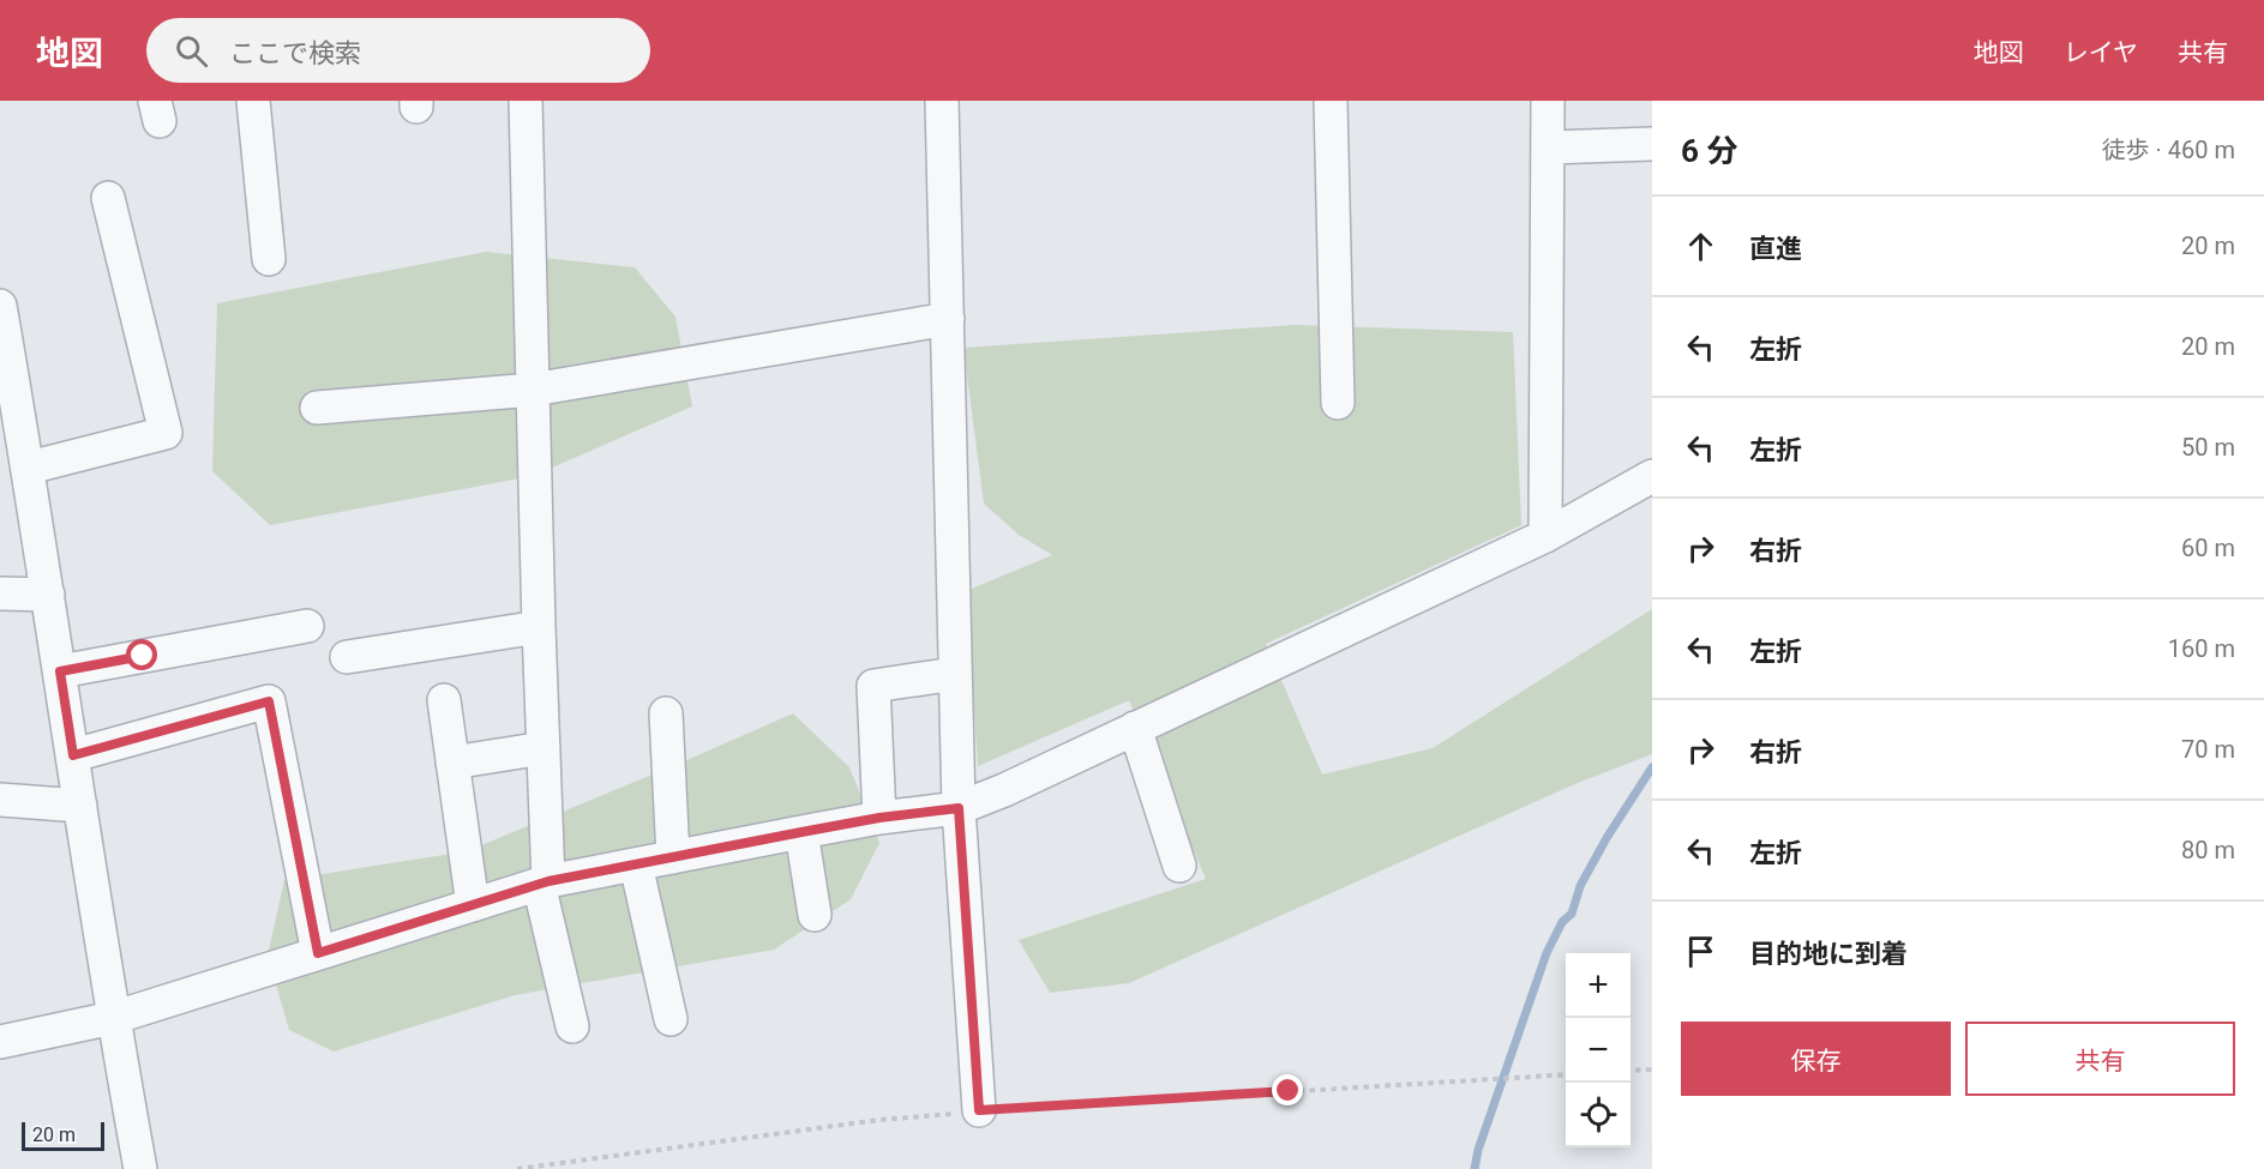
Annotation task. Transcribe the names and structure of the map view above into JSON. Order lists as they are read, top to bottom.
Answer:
{
  "scale_bar": "20 m",
  "page": {
    "header": "地図",
    "search": "ここで検索",
    "nav": ["地図", "レイヤ", "共有"],
    "heading": ["6 分", "徒歩 · 460 m"],
    "list": [
      ["直進", "20 m"],
      ["左折", "20 m"],
      ["左折", "50 m"],
      ["右折", "60 m"],
      ["左折", "160 m"],
      ["右折", "70 m"],
      ["左折", "80 m"],
      "目的地に到着"
    ],
    "map_buttons": ["+", "−"],
    "buttons": ["保存", "共有"],
    "scale": "20 m"
  }
}
